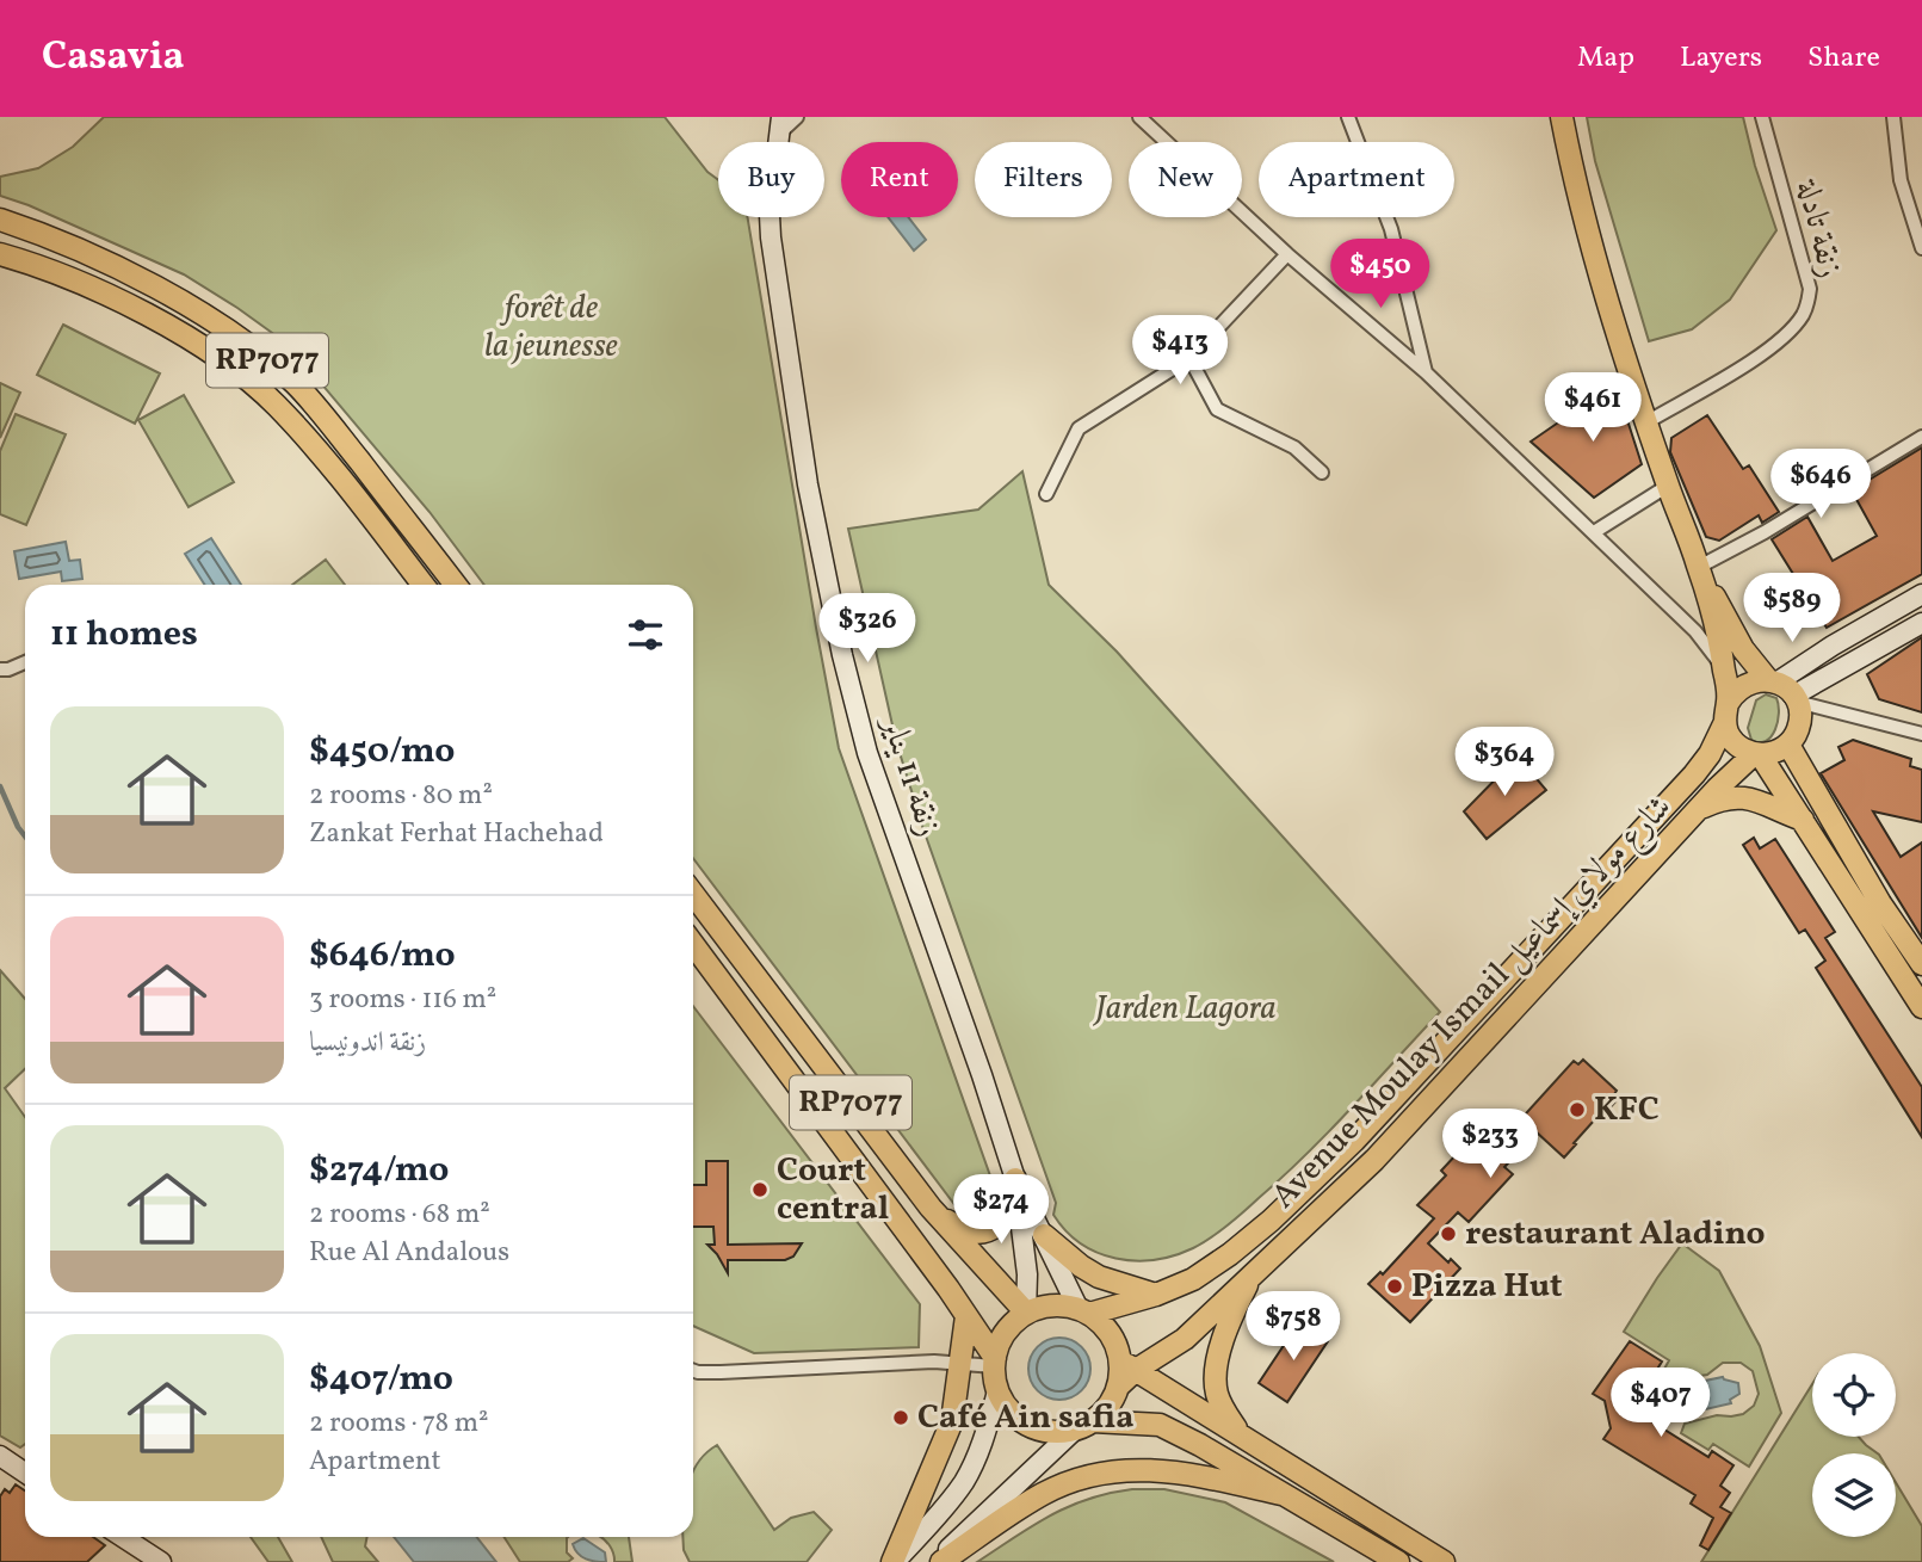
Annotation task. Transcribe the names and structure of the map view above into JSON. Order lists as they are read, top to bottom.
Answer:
{
  "streets": {
    "main road": ["RP7077", "زنقة 11 يناير", "Avenue Moulay Ismail شارع مولاي إسماعيل"],
    "street": ["زنقة تادلة"]
  },
  "crossings": [
    ["RP7077", "Avenue Moulay Ismail شارع مولاي إسماعيل"]
  ],
  "parks": ["forêt de la jeunesse", "Jarden Lagora"],
  "places": [
    "KFC",
    "Court central",
    "restaurant Aladino",
    "Pizza Hut",
    "Café Ain safia"
  ],
  "page": {
    "header": "Casavia",
    "nav": ["Map", "Layers", "Share"],
    "chip": [
      "Buy",
      "Rent",
      "Filters",
      "New",
      "Apartment"
    ],
    "price": [
      "$450",
      "$413",
      "$461",
      "$646",
      "$589",
      "$326",
      "$364",
      "$233",
      "$274",
      "$758",
      "$407"
    ],
    "heading": "11 homes",
    "list": [
      {
        "name": "$450/mo",
        "note": "2 rooms · 80 m² · Zankat Ferhat Hachehad"
      },
      {
        "name": "$646/mo",
        "note": "3 rooms · 116 m² · زنقة اندونيسيا"
      },
      {
        "name": "$274/mo",
        "note": "2 rooms · 68 m² · Rue Al Andalous"
      },
      {
        "name": "$407/mo",
        "note": "2 rooms · 78 m² · Apartment"
      }
    ]
  }
}
